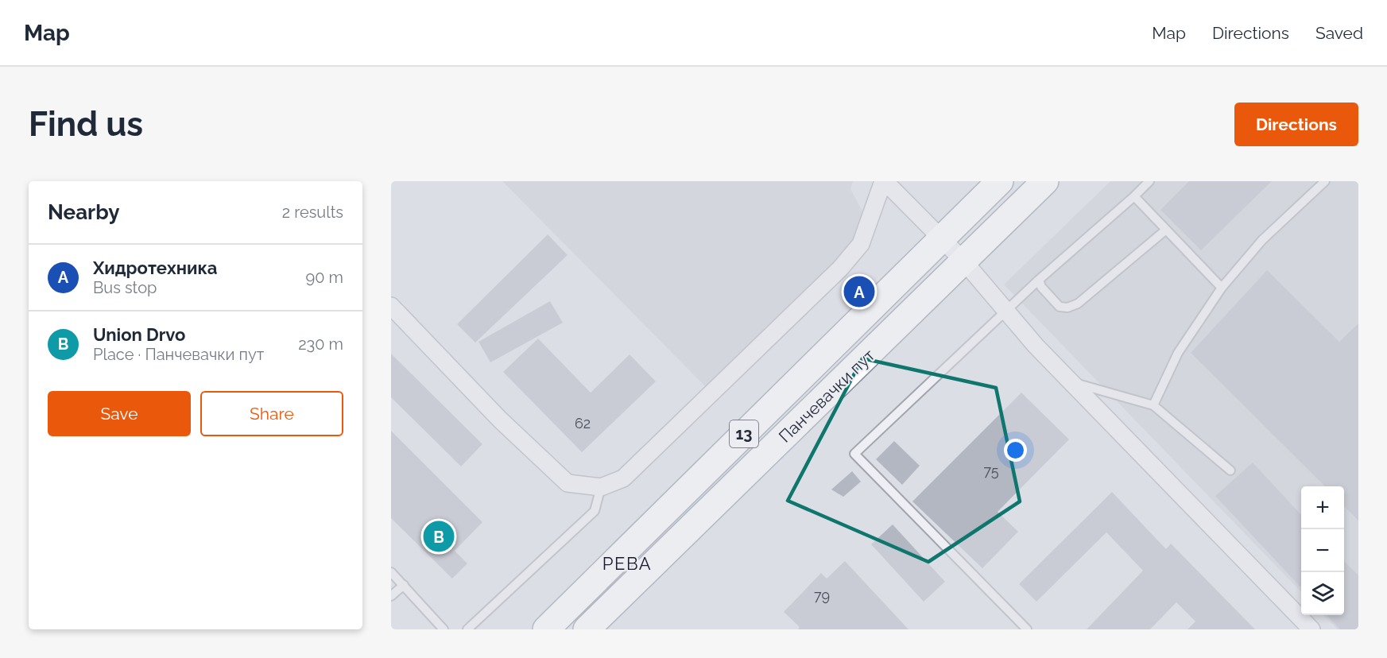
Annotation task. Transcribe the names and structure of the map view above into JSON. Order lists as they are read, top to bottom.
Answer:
{
  "streets": {
    "highway": ["Панчевачки пут", "13"]
  },
  "districts": ["РЕВА"],
  "house_numbers": ["62", "75", "79"],
  "page": {
    "header": "Map",
    "nav": ["Map", "Directions", "Saved"],
    "buttons": [
      "Directions",
      ["Save", "Share"]
    ],
    "title": "Find us",
    "heading": ["Nearby", "2 results"],
    "list": [
      {
        "mark": "A",
        "name": "Хидротехника",
        "note": "Bus stop",
        "value": "90 m"
      },
      {
        "mark": "B",
        "name": "Union Drvo",
        "note": "Place · Панчевачки пут",
        "value": "230 m"
      }
    ],
    "pins": ["A", "B"],
    "map_buttons": ["+", "−"]
  }
}
